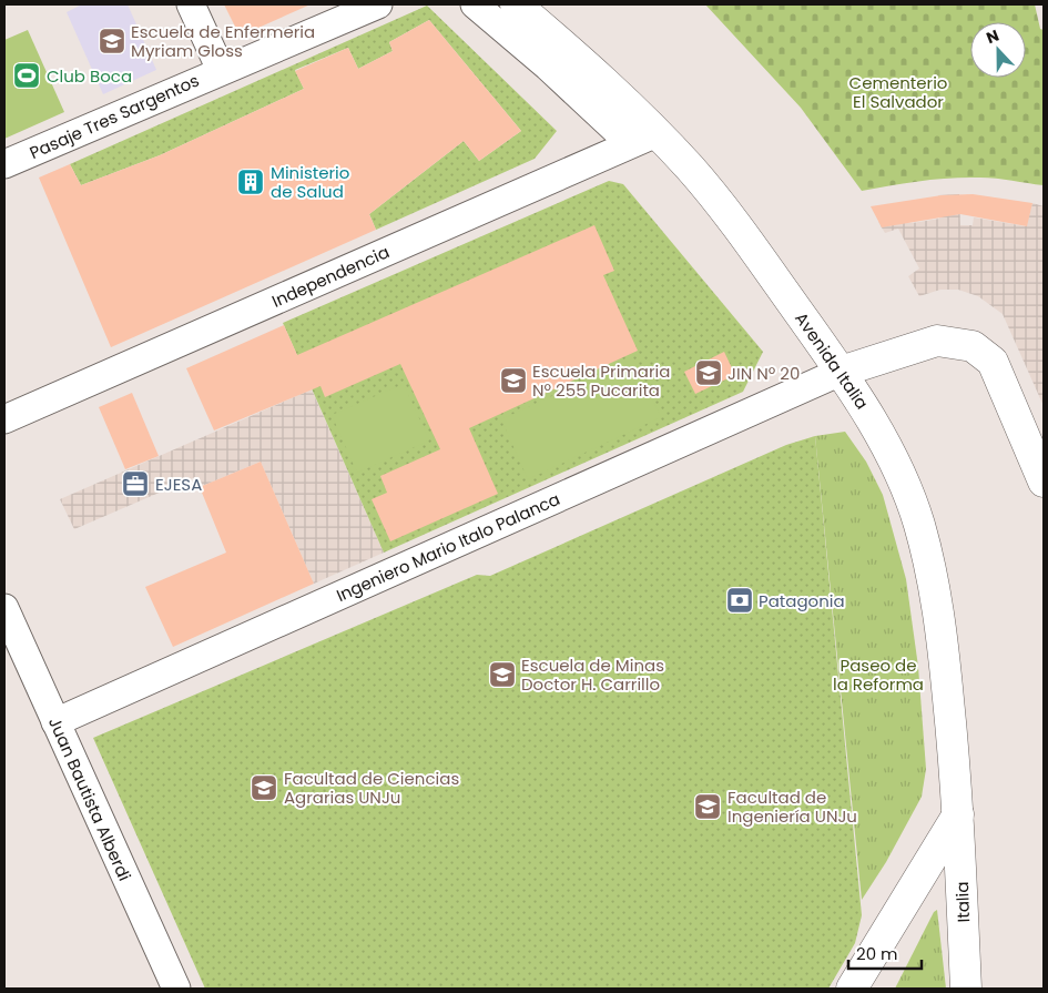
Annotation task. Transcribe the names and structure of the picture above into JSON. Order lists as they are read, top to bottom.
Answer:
{
  "streets": {
    "main road": ["Avenida Italia", "Italia"],
    "street": [
      "Pasaje Tres Sargentos",
      "Independencia",
      "Ingeniero Mario Italo Palanca",
      "Juan Bautista Alberdi"
    ]
  },
  "crossings": [
    ["Independencia", "Avenida Italia"],
    ["Avenida Italia", "Ingeniero Mario Italo Palanca"],
    ["Avenida Italia", "Italia"],
    ["Ingeniero Mario Italo Palanca", "Juan Bautista Alberdi"]
  ],
  "parks": ["Cementerio El Salvador", "Paseo de la Reforma"],
  "places": {
    "school or university": [
      "Escuela de Enfermeria Myriam Gloss",
      "JIN Nº 20",
      "Escuela Primaria Nº 255 Pucarita",
      "Escuela de Minas Doctor H. Carrillo",
      "Facultad de Ciencias Agrarias UNJu",
      "Facultad de Ingeniería UNJu"
    ],
    "sports": ["Club Boca"],
    "building": ["Ministerio de Salud"],
    "office": ["EJESA"],
    "bank": ["Patagonia"]
  },
  "scale_bar": "20 m",
  "north": "top"
}
